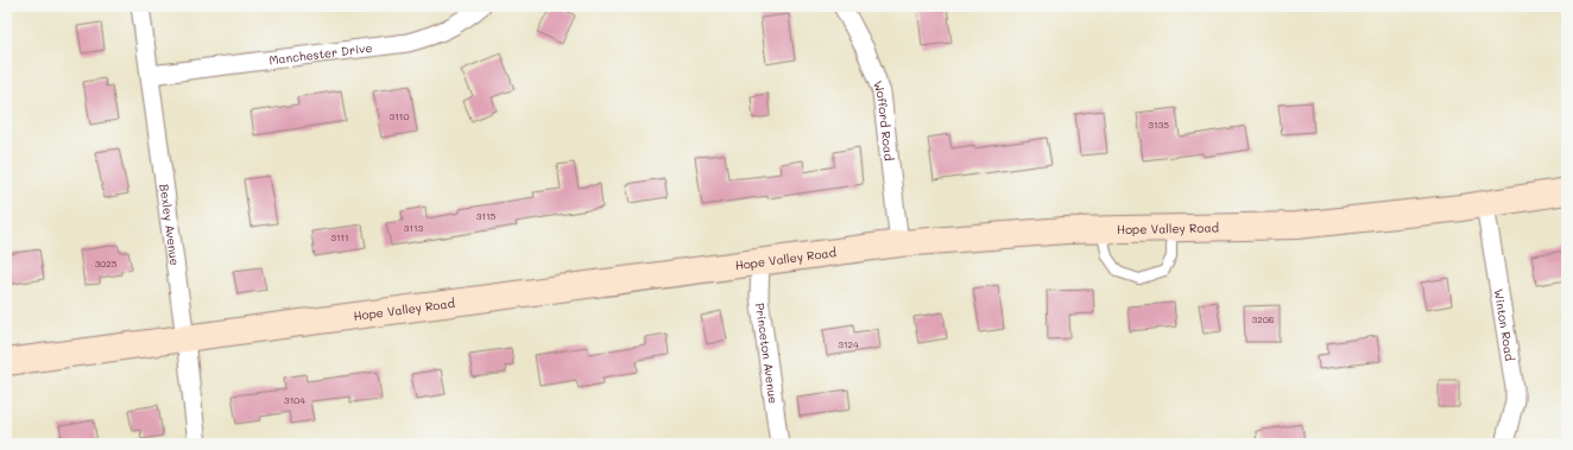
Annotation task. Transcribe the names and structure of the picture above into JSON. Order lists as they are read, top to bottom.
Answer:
{
  "streets": {
    "main road": ["Hope Valley Road"],
    "street": [
      "Manchester Drive",
      "Wofford Road",
      "Bexley Avenue",
      "Winton Road",
      "Princeton Avenue"
    ]
  },
  "crossings": [
    ["Manchester Drive", "Bexley Avenue"],
    ["Wofford Road", "Hope Valley Road"],
    ["Bexley Avenue", "Hope Valley Road"],
    ["Hope Valley Road", "Winton Road"],
    ["Hope Valley Road", "Princeton Avenue"]
  ],
  "house_numbers": [
    "3110",
    "3135",
    "3115",
    "3113",
    "3111",
    "3025",
    "3206",
    "3124",
    "3104"
  ]
}
